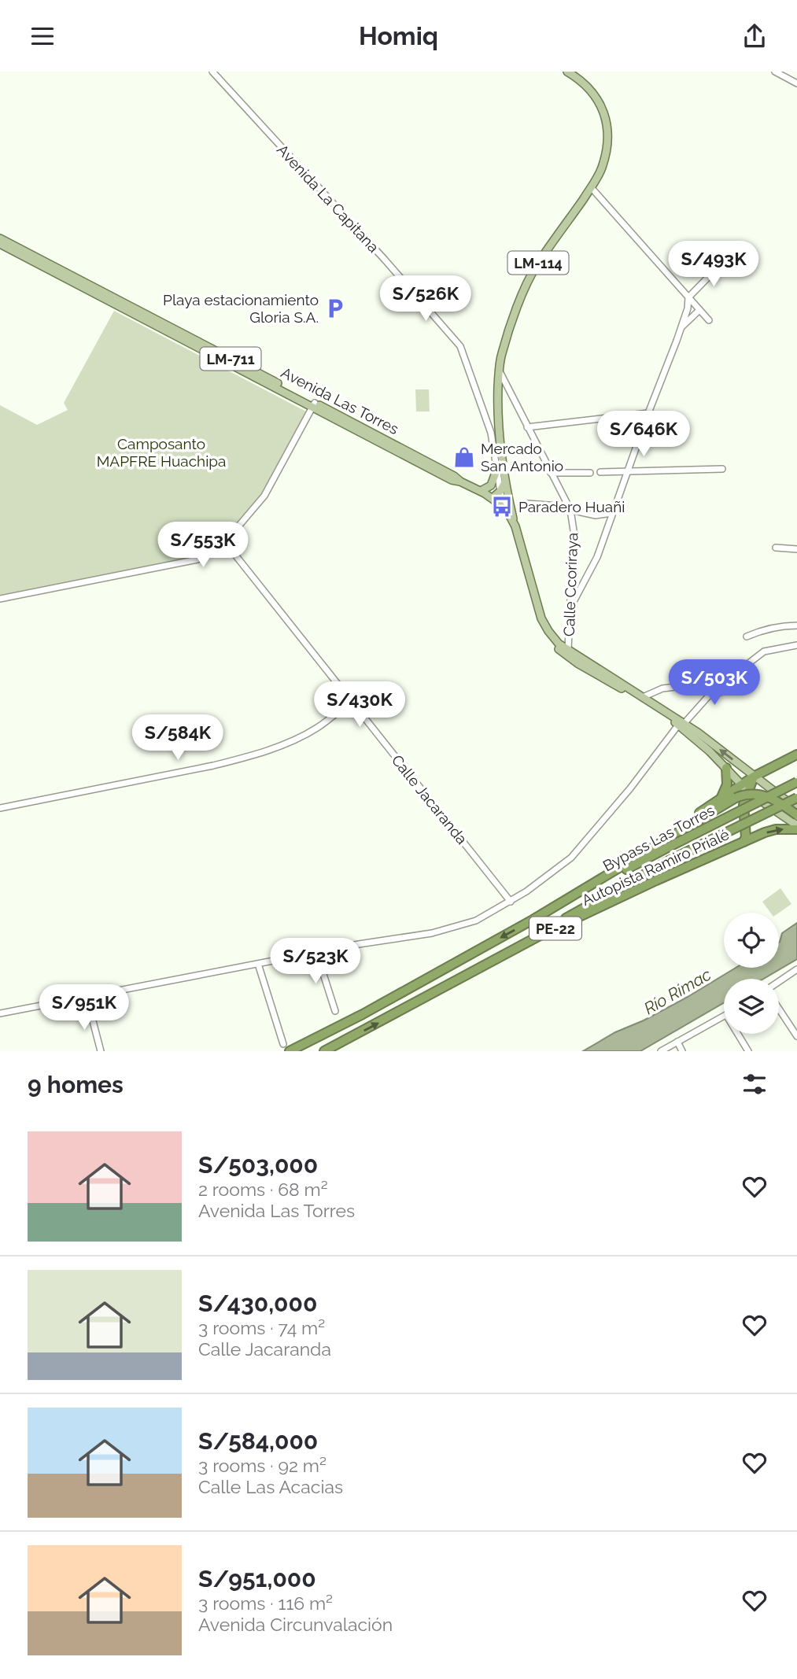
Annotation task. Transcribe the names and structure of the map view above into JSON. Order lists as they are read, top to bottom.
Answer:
{
  "streets": {
    "highway": ["Bypass Las Torres", "Autopista Ramiro Prialé", "PE-22"],
    "main road": ["LM-114", "LM-711", "Avenida Las Torres"],
    "street": ["Avenida La Capitana", "Calle Ccoriraya", "Calle Jacaranda"]
  },
  "crossings": [
    ["Avenida La Capitana", "Avenida Las Torres"],
    ["LM-114", "Avenida Las Torres"],
    ["LM-114", "Calle Ccoriraya"],
    ["Avenida Las Torres", "Calle Ccoriraya"],
    ["Avenida Las Torres", "Autopista Ramiro Prialé"],
    ["Bypass Las Torres", "Autopista Ramiro Prialé"]
  ],
  "water": ["Río Rímac"],
  "parks": ["Camposanto MAPFRE Huachipa"],
  "places": {
    "parking": ["Playa estacionamiento Gloria S.A."],
    "shop": ["Mercado San Antonio"],
    "bus stop": ["Paradero Huañi"]
  },
  "page": {
    "header": "Homiq",
    "price": [
      "S/493K",
      "S/526K",
      "S/646K",
      "S/553K",
      "S/503K",
      "S/430K",
      "S/584K",
      "S/523K",
      "S/951K"
    ],
    "heading": "9 homes",
    "list": [
      {
        "name": "S/503,000",
        "note": "2 rooms · 68 m² · Avenida Las Torres"
      },
      {
        "name": "S/430,000",
        "note": "3 rooms · 74 m² · Calle Jacaranda"
      },
      {
        "name": "S/584,000",
        "note": "3 rooms · 92 m² · Calle Las Acacias"
      },
      {
        "name": "S/951,000",
        "note": "3 rooms · 116 m² · Avenida Circunvalación"
      }
    ]
  }
}
